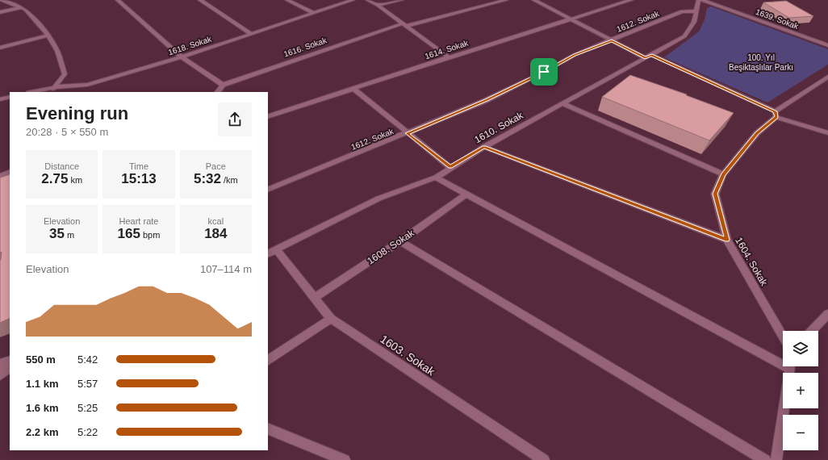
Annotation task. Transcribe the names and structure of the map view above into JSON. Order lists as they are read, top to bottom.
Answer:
{
  "streets": {
    "street": [
      "1639. Sokak",
      "1612. Sokak",
      "1618. Sokak",
      "1616. Sokak",
      "1614. Sokak",
      "1610. Sokak",
      "1608. Sokak",
      "1604. Sokak",
      "1603. Sokak"
    ]
  },
  "crossings": [
    ["1612. Sokak", "1610. Sokak"],
    ["1610. Sokak", "1603. Sokak"],
    ["1608. Sokak", "1603. Sokak"]
  ],
  "parks": ["100. Yıl Beşiktaşlılar Parkı"],
  "page": {
    "heading": ["Evening run", "20:28 · 5 × 550 m"],
    "stats": [
      ["Distance", "2.75 km"],
      ["Time", "15:13"],
      ["Pace", "5:32 /km"],
      ["Elevation", "35 m"],
      ["Heart rate", "165 bpm"],
      ["kcal", "184"]
    ],
    "chart": ["Elevation", "107–114 m"],
    "map_buttons": ["+", "−"],
    "list": [
      {
        "name": "550 m",
        "note": "5:42"
      },
      {
        "name": "1.1 km",
        "note": "5:57"
      },
      {
        "name": "1.6 km",
        "note": "5:25"
      },
      {
        "name": "2.2 km",
        "note": "5:22"
      }
    ]
  }
}
